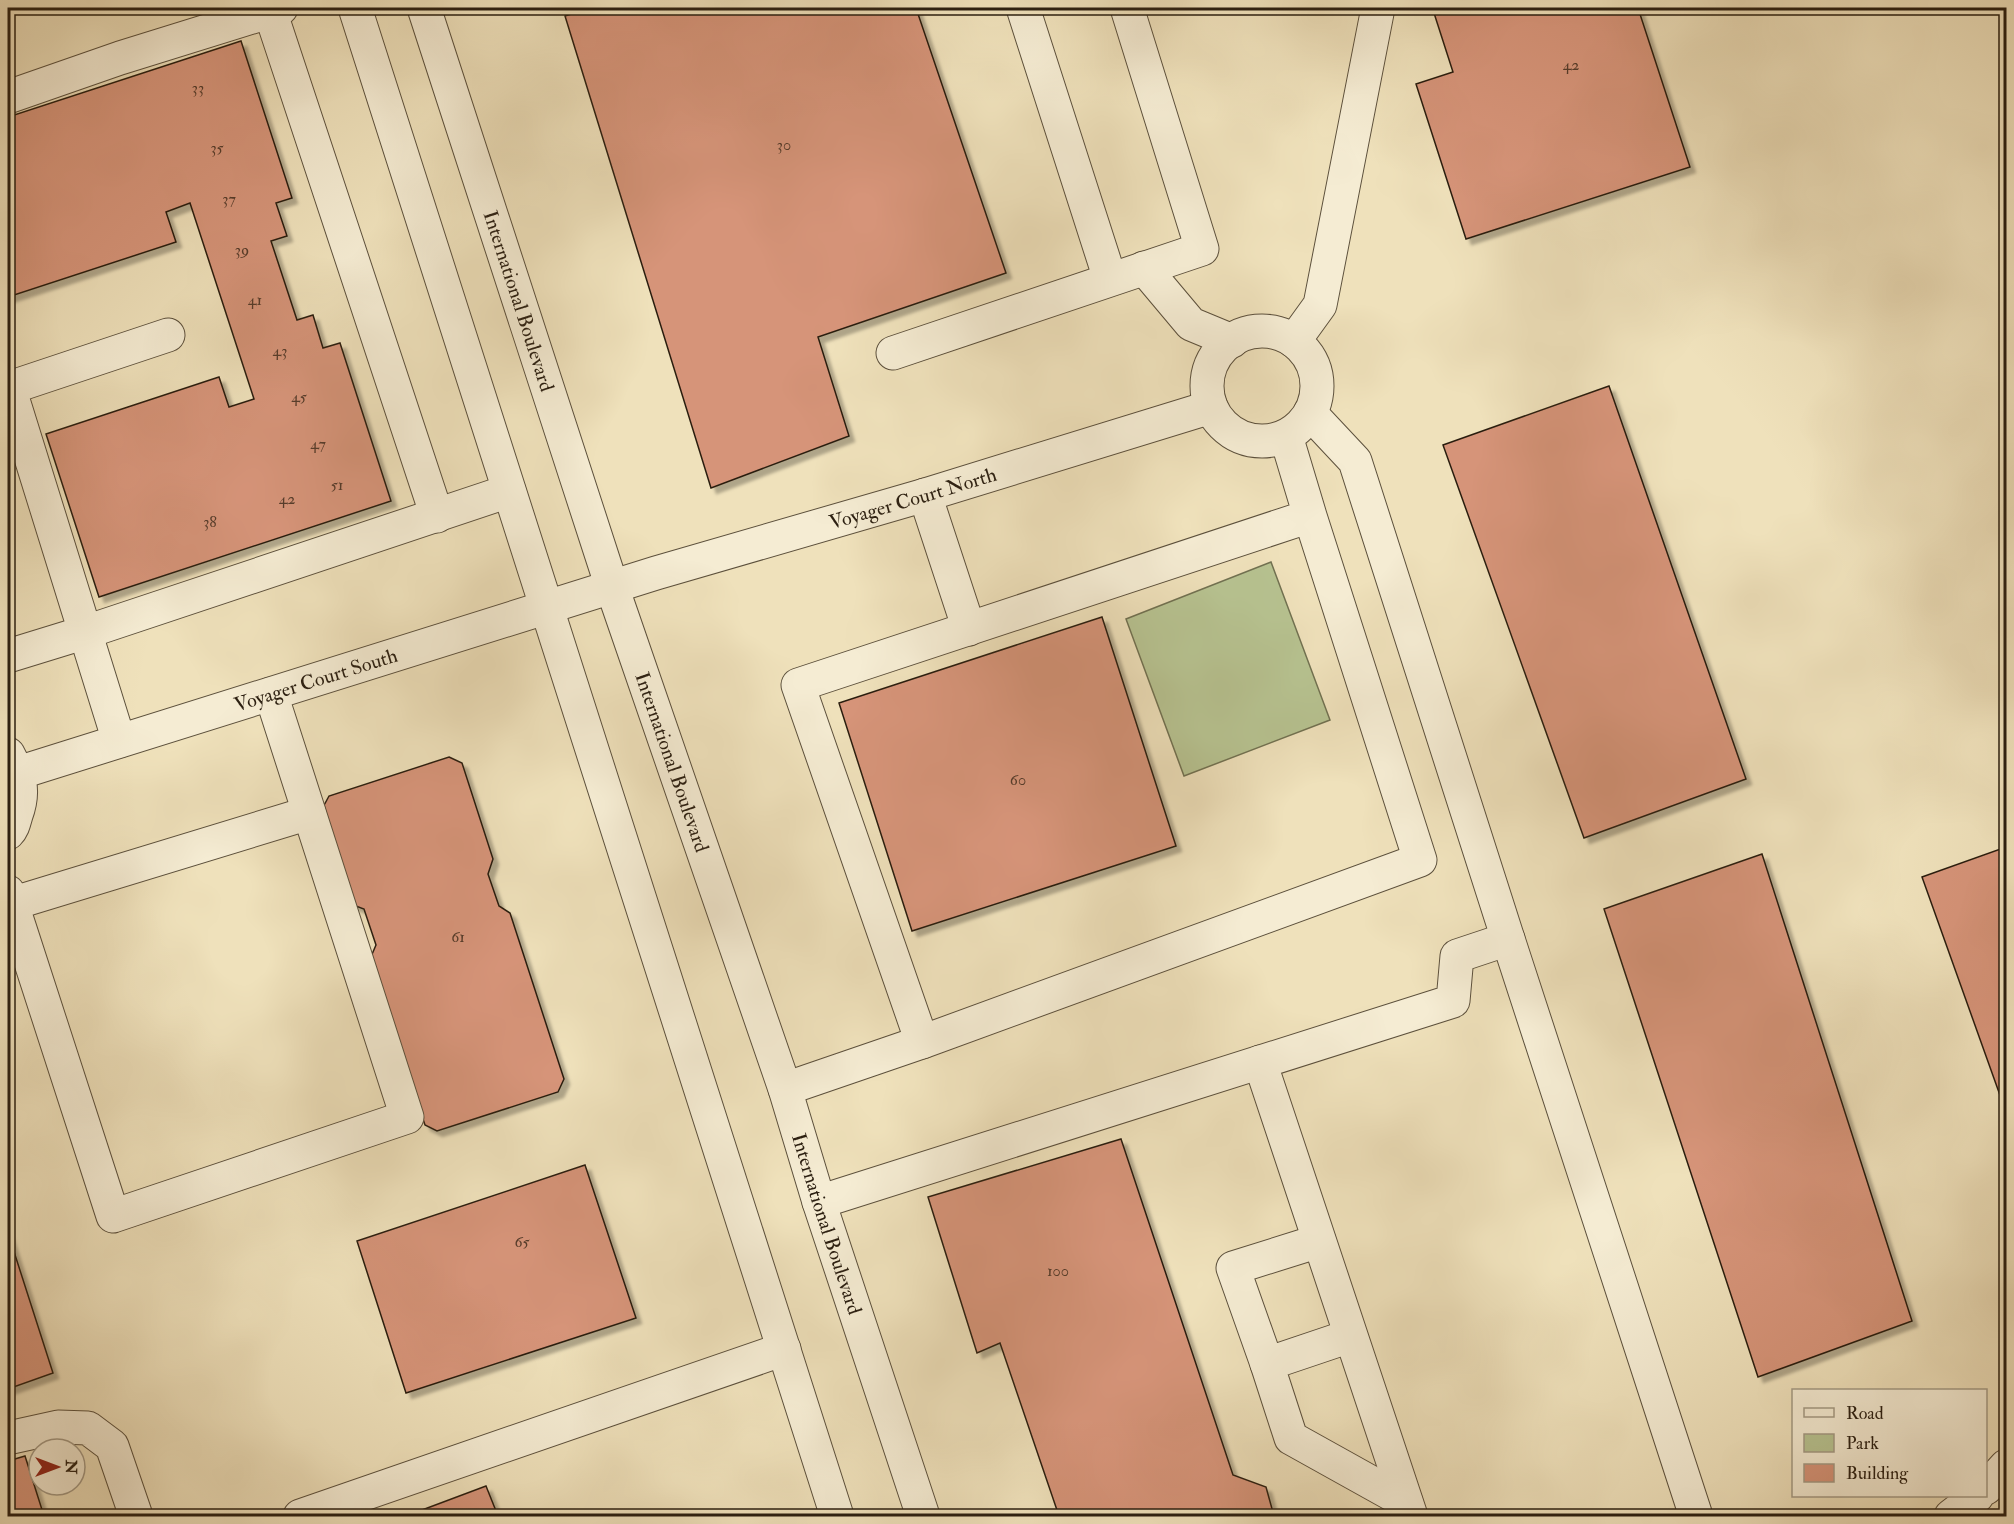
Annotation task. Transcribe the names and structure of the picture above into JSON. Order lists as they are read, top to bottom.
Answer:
{
  "streets": {
    "street": ["International Boulevard", "Voyager Court North", "Voyager Court South"]
  },
  "crossings": [
    ["International Boulevard", "Voyager Court North"],
    ["International Boulevard", "Voyager Court South"],
    ["Voyager Court North", "Voyager Court South"]
  ],
  "house_numbers": [
    "42",
    "33",
    "30",
    "35",
    "37",
    "39",
    "41",
    "43",
    "45",
    "47",
    "51",
    "42",
    "38",
    "60",
    "61",
    "65",
    "100"
  ],
  "legend": ["Road", "Park", "Building"],
  "north": "right"
}
